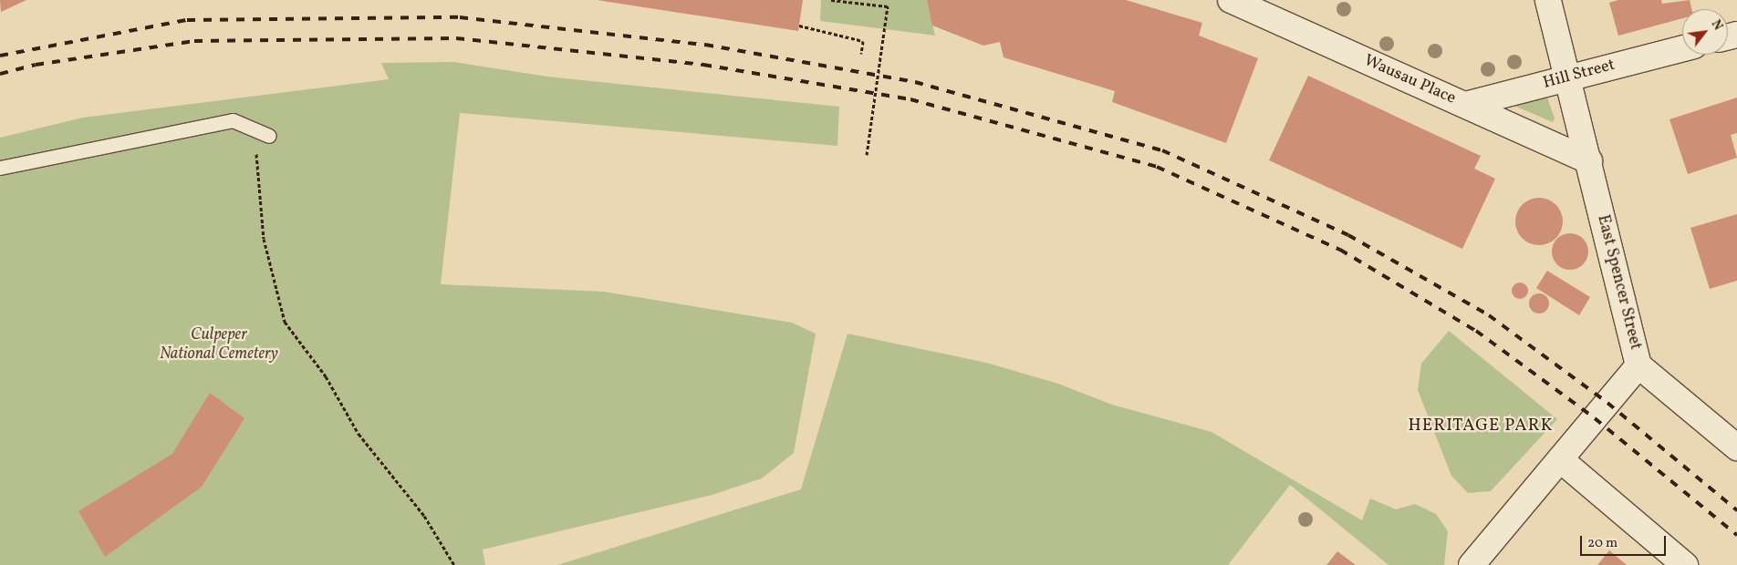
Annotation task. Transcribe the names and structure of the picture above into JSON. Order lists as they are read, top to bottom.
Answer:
{
  "streets": {
    "street": ["Hill Street", "Wausau Place", "East Spencer Street"]
  },
  "crossings": [
    ["Hill Street", "Wausau Place"],
    ["Hill Street", "East Spencer Street"],
    ["Wausau Place", "East Spencer Street"]
  ],
  "districts": ["HERITAGE PARK"],
  "parks": ["Culpeper National Cemetery"],
  "scale_bar": "20 m",
  "north": "top right"
}
